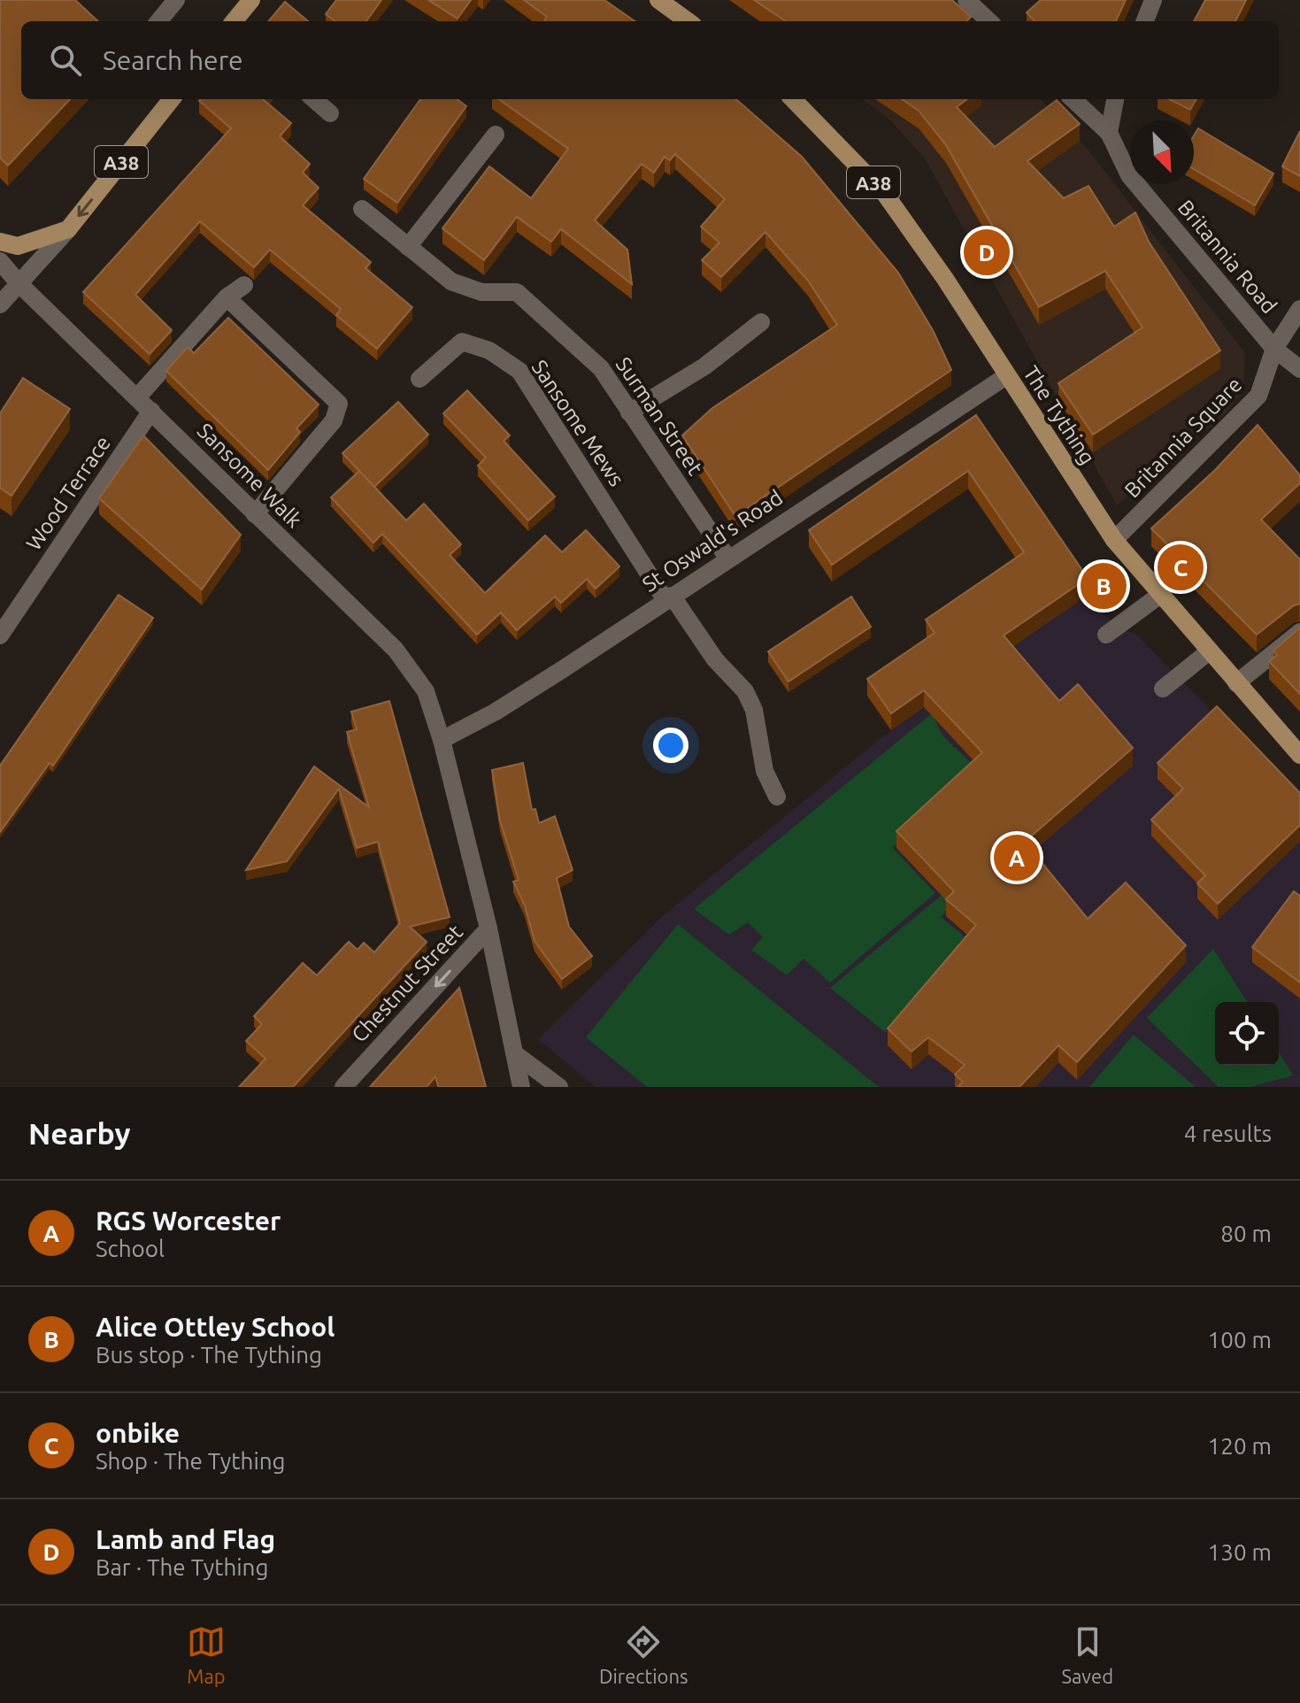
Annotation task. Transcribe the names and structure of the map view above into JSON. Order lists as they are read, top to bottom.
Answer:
{
  "streets": {
    "main road": ["A38", "The Tything"],
    "street": [
      "Britannia Road",
      "Surman Street",
      "Sansome Mews",
      "Britannia Square",
      "Sansome Walk",
      "Wood Terrace",
      "St Oswald's Road",
      "Chestnut Street"
    ]
  },
  "crossings": [
    ["Britannia Road", "Britannia Square"],
    ["The Tything", "Britannia Square"],
    ["The Tything", "St Oswald's Road"],
    ["Surman Street", "St Oswald's Road"],
    ["Sansome Mews", "St Oswald's Road"],
    ["Sansome Walk", "Wood Terrace"],
    ["Sansome Walk", "St Oswald's Road"],
    ["Sansome Walk", "Chestnut Street"],
    ["St Oswald's Road", "Chestnut Street"]
  ],
  "one_way": ["Chestnut Street"],
  "north": "bottom right",
  "page": {
    "search": "Search here",
    "pins": [
      "D",
      "C",
      "B",
      "A"
    ],
    "heading": ["Nearby", "4 results"],
    "list": [
      {
        "mark": "A",
        "name": "RGS Worcester",
        "note": "School",
        "value": "80 m"
      },
      {
        "mark": "B",
        "name": "Alice Ottley School",
        "note": "Bus stop · The Tything",
        "value": "100 m"
      },
      {
        "mark": "C",
        "name": "onbike",
        "note": "Shop · The Tything",
        "value": "120 m"
      },
      {
        "mark": "D",
        "name": "Lamb and Flag",
        "note": "Bar · The Tything",
        "value": "130 m"
      }
    ],
    "nav": ["Map", "Directions", "Saved"]
  }
}
